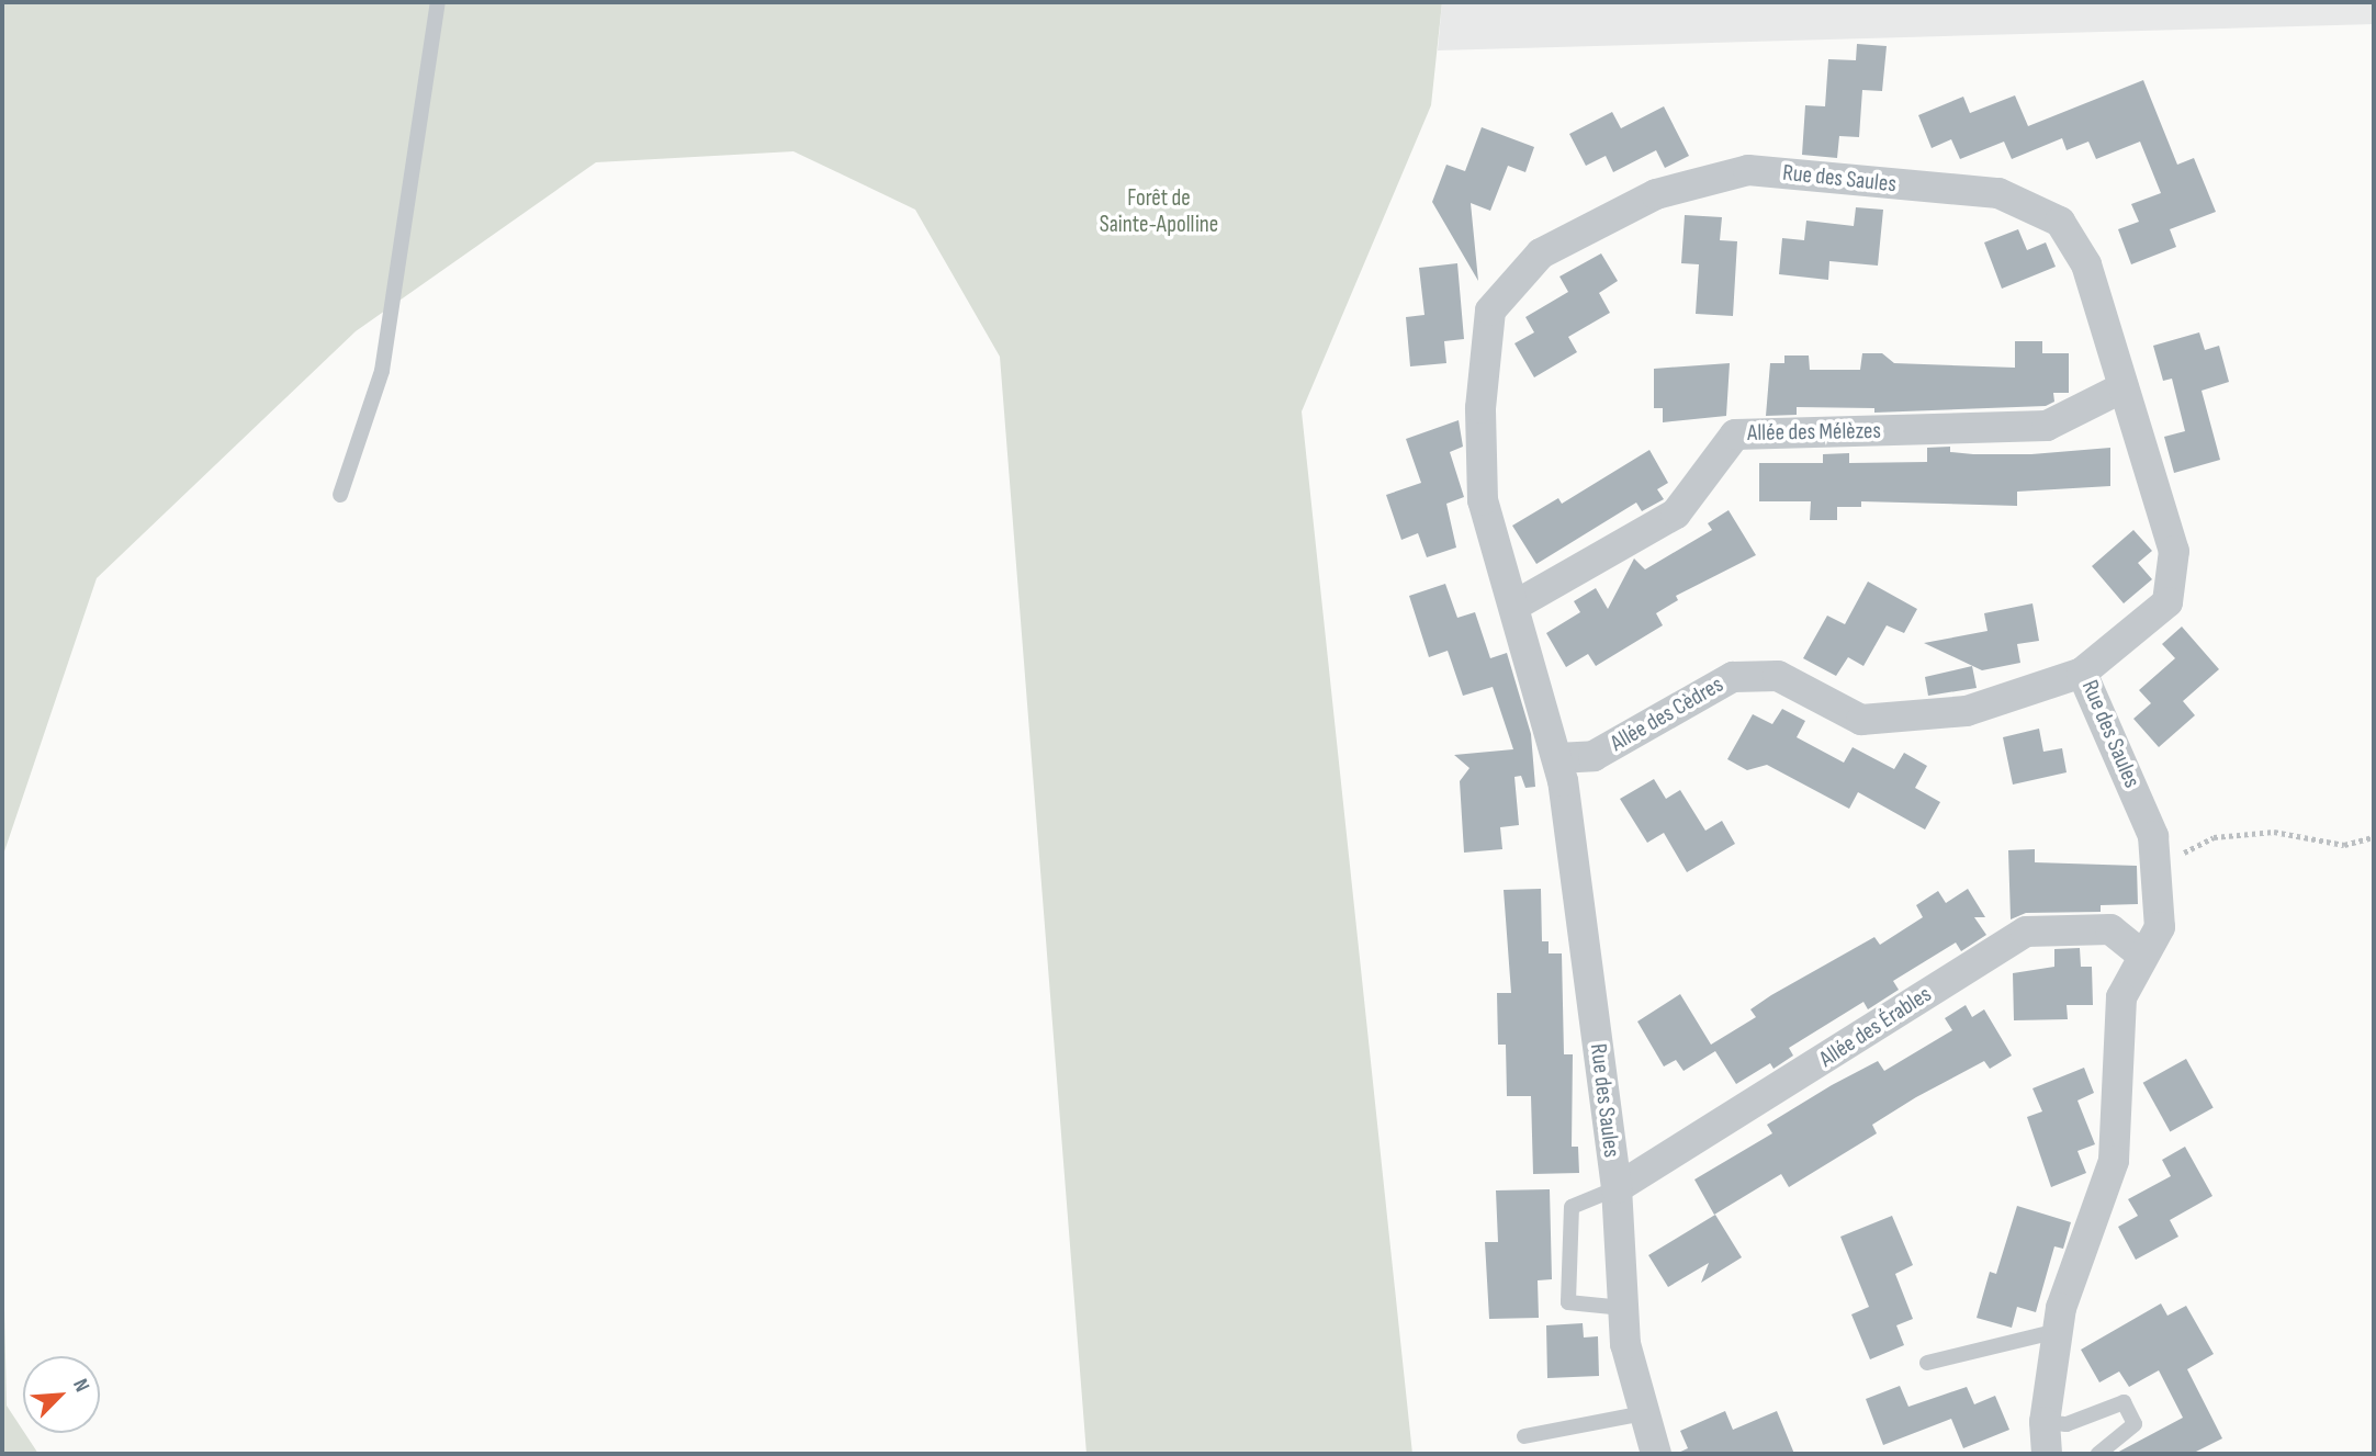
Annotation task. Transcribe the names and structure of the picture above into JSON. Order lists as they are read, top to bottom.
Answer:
{
  "streets": {
    "street": [
      "Rue des Saules",
      "Allée des Mélèzes",
      "Allée des Cèdres",
      "Allée des Érables"
    ]
  },
  "crossings": [
    ["Rue des Saules", "Allée des Mélèzes"],
    ["Rue des Saules", "Allée des Cèdres"],
    ["Rue des Saules", "Allée des Érables"]
  ],
  "parks": ["Forêt de Sainte-Apolline"],
  "north": "top right"
}
